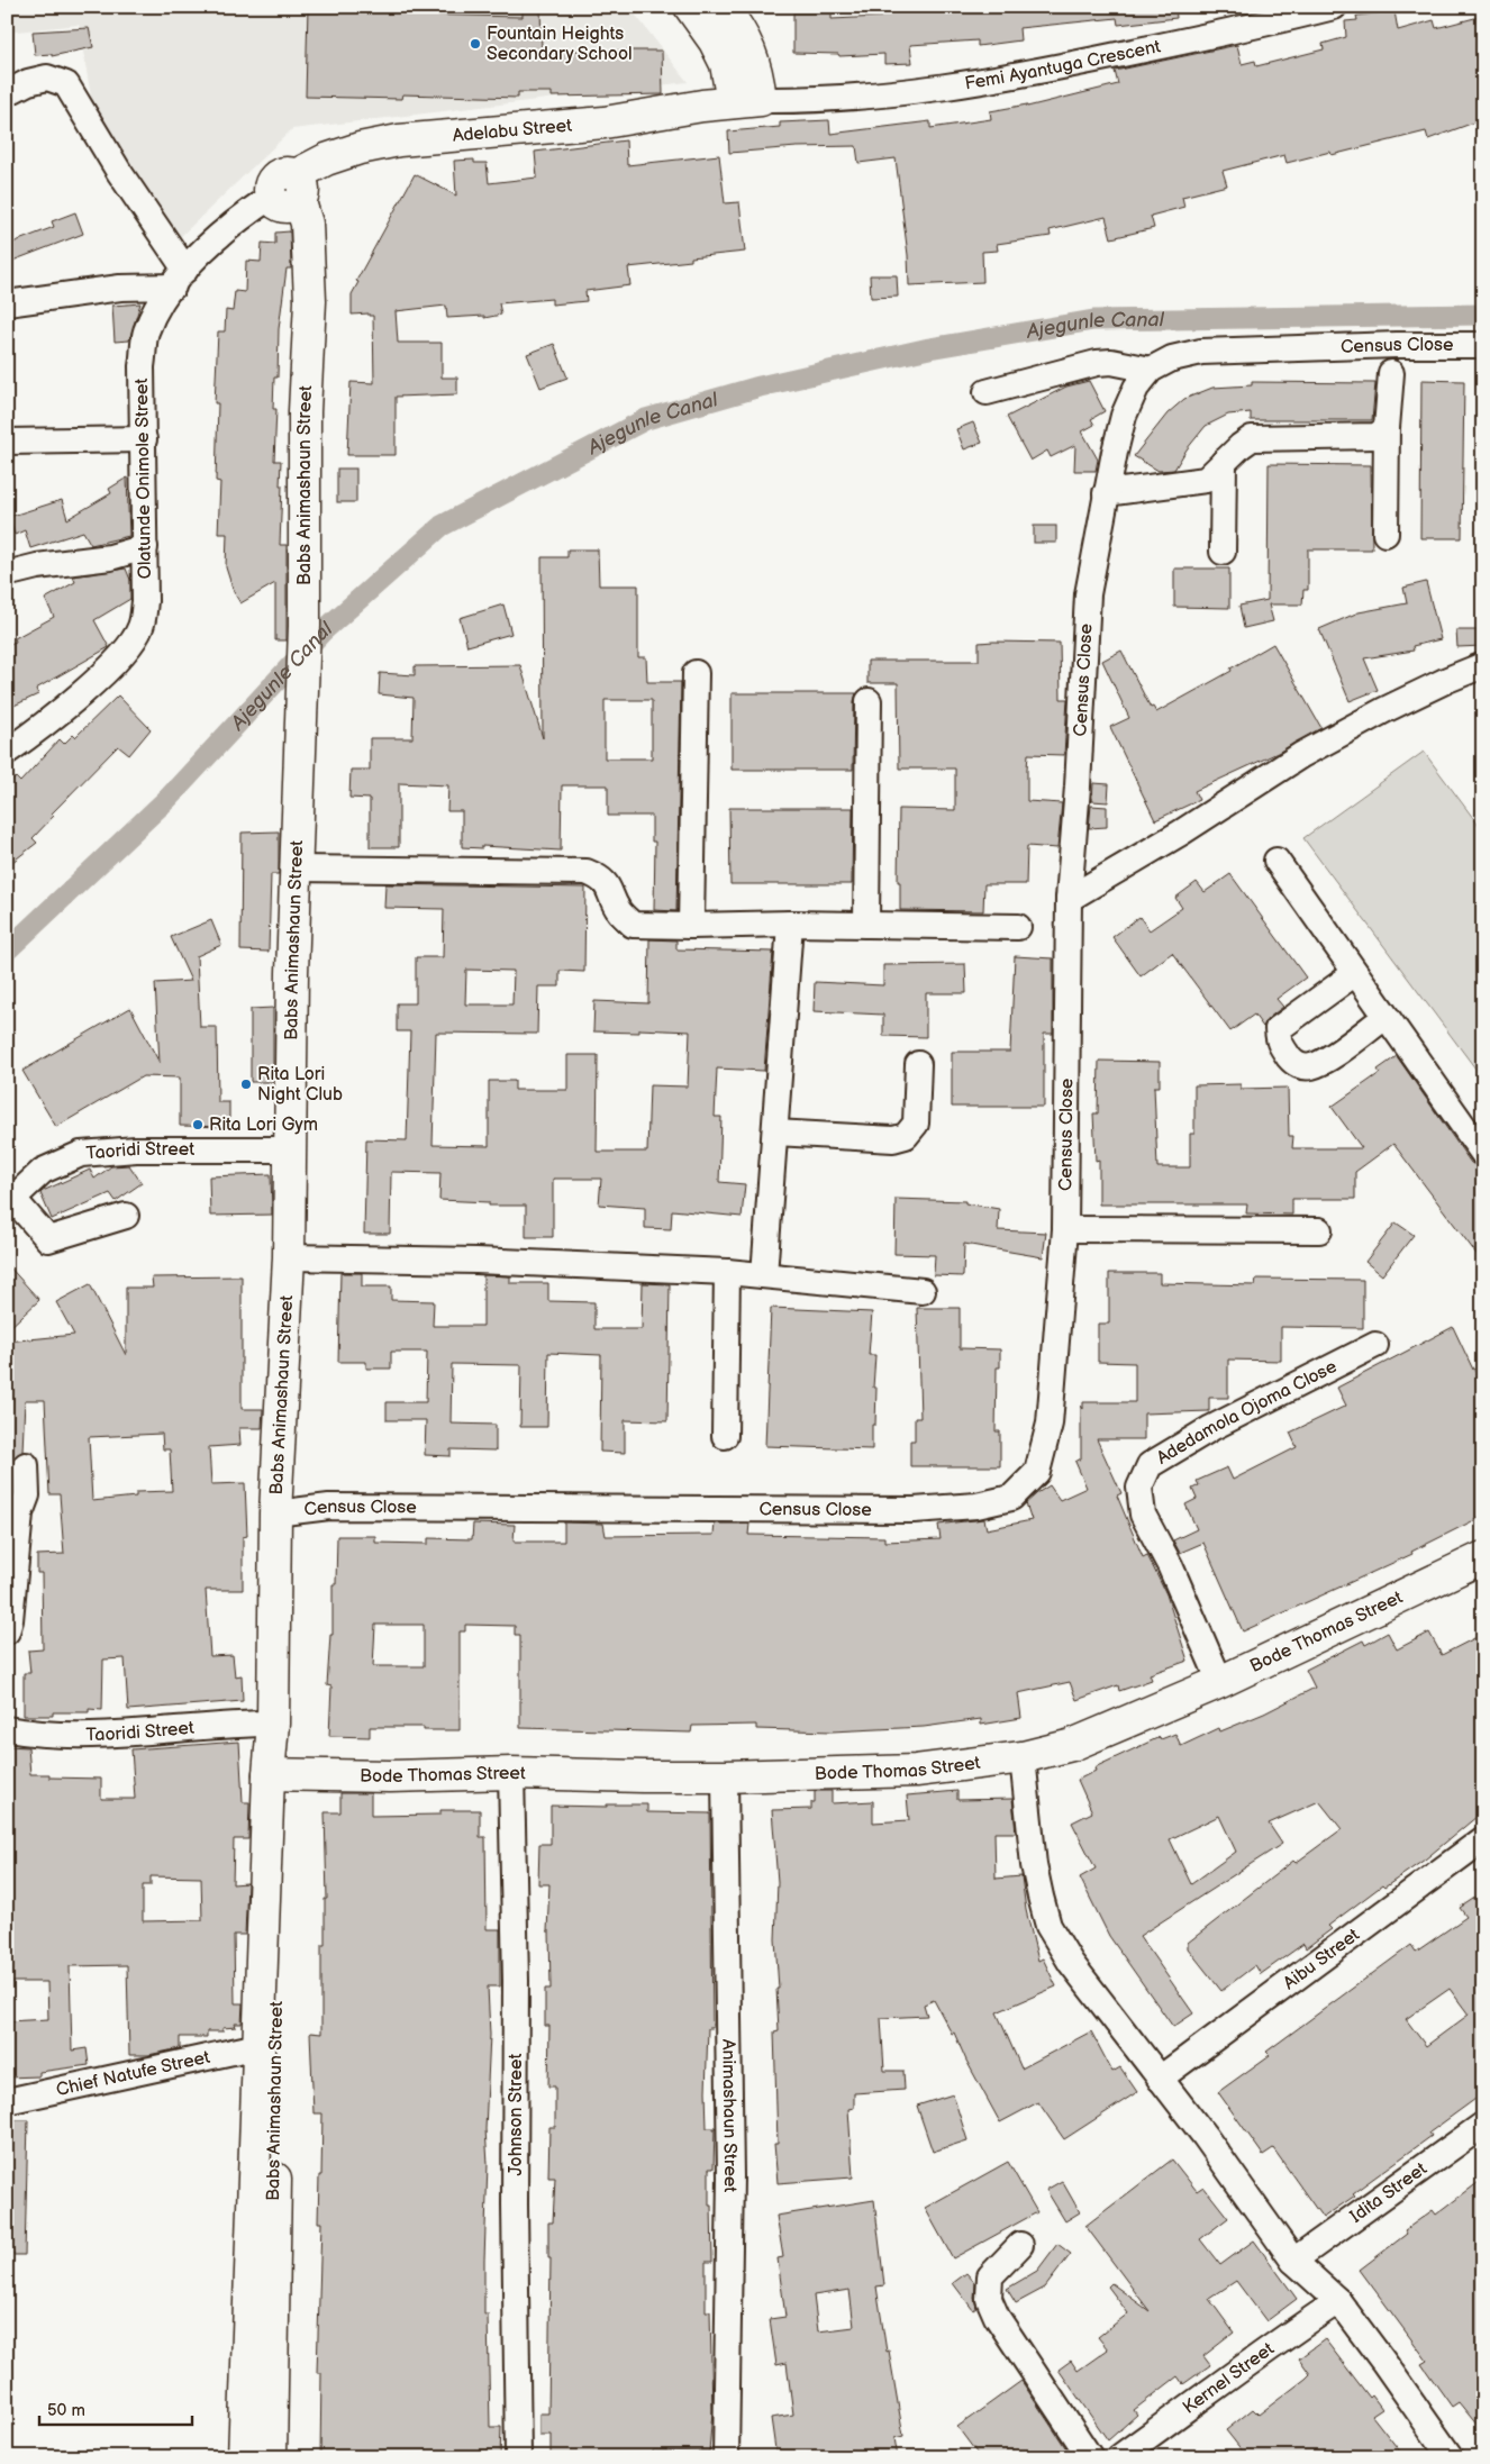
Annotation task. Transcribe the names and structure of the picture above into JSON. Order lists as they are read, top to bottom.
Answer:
{
  "streets": {
    "main road": ["Adelabu Street", "Babs Animashaun Street", "Bode Thomas Street"],
    "street": [
      "Femi Ayantuga Crescent",
      "Census Close",
      "Olatunde Onimole Street",
      "Taoridi Street",
      "Adedamola Ojoma Close",
      "Aibu Street",
      "Chief Natufe Street",
      "Johnson Street",
      "Animashaun Street",
      "Idita Street",
      "Kernel Street"
    ]
  },
  "crossings": [
    ["Femi Ayantuga Crescent", "Adelabu Street"],
    ["Adelabu Street", "Babs Animashaun Street"],
    ["Census Close", "Babs Animashaun Street"],
    ["Babs Animashaun Street", "Taoridi Street"],
    ["Babs Animashaun Street", "Bode Thomas Street"],
    ["Babs Animashaun Street", "Chief Natufe Street"],
    ["Taoridi Street", "Bode Thomas Street"],
    ["Adedamola Ojoma Close", "Bode Thomas Street"],
    ["Bode Thomas Street", "Johnson Street"],
    ["Bode Thomas Street", "Animashaun Street"]
  ],
  "water": ["Ajegunle Canal"],
  "places": ["Fountain Heights Secondary School", "Rita Lori Night Club", "Rita Lori Gym"],
  "scale_bar": "50 m"
}
